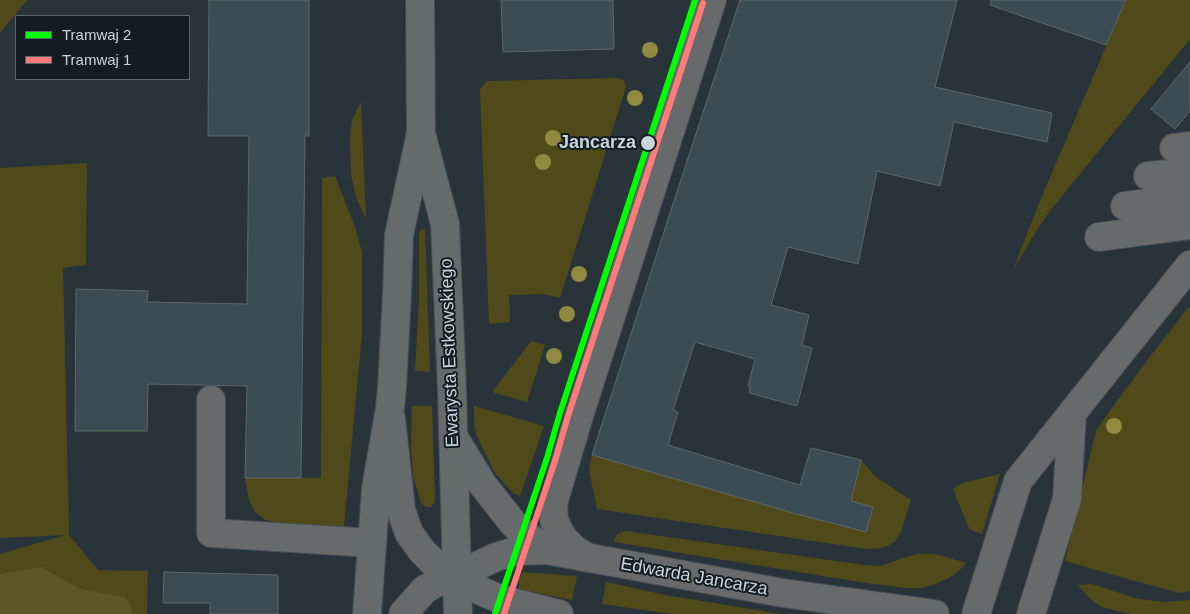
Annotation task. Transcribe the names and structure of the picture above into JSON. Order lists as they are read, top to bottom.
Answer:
{
  "streets": {
    "main road": ["Ewarysta Estkowskiego"],
    "street": ["Edwarda Jancarza"]
  },
  "crossings": [
    ["Ewarysta Estkowskiego", "Edwarda Jancarza"]
  ],
  "places": ["Jancarza"],
  "lines": ["tram line 2", "tram line 1"],
  "legend": ["Tramwaj 2", "Tramwaj 1"]
}
